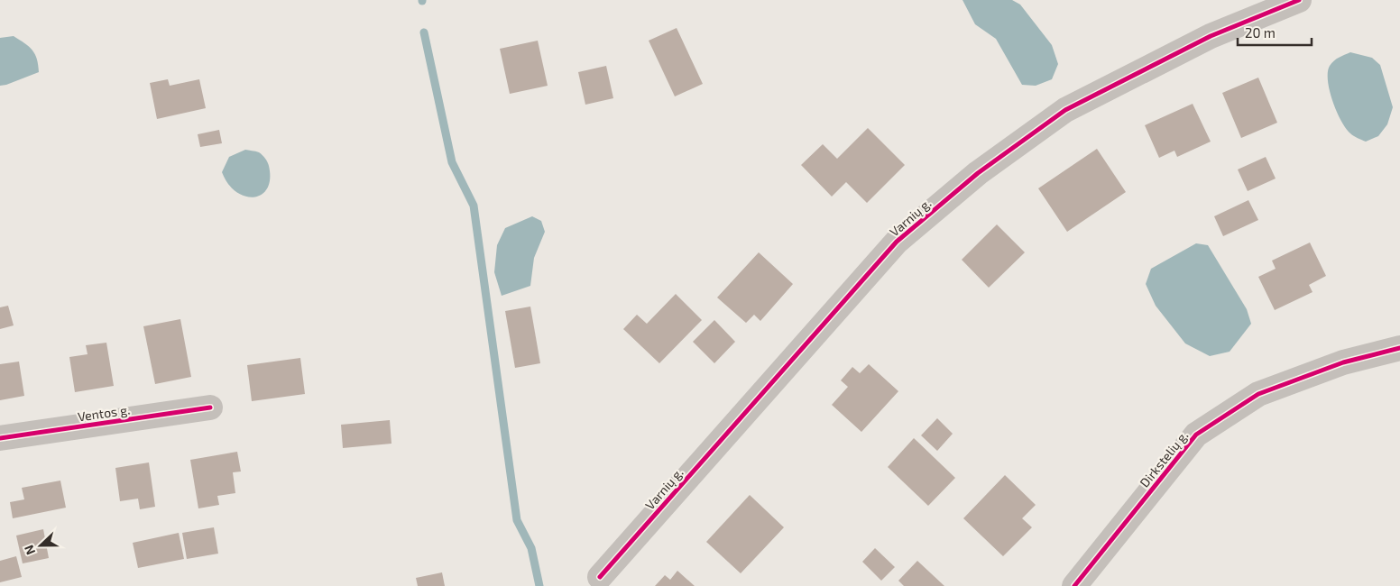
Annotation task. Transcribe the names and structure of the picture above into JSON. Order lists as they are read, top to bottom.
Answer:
{
  "streets": {
    "street": ["Varnių g.", "Ventos g.", "Dirkstelių g."]
  },
  "scale_bar": "20 m",
  "north": "left"
}
